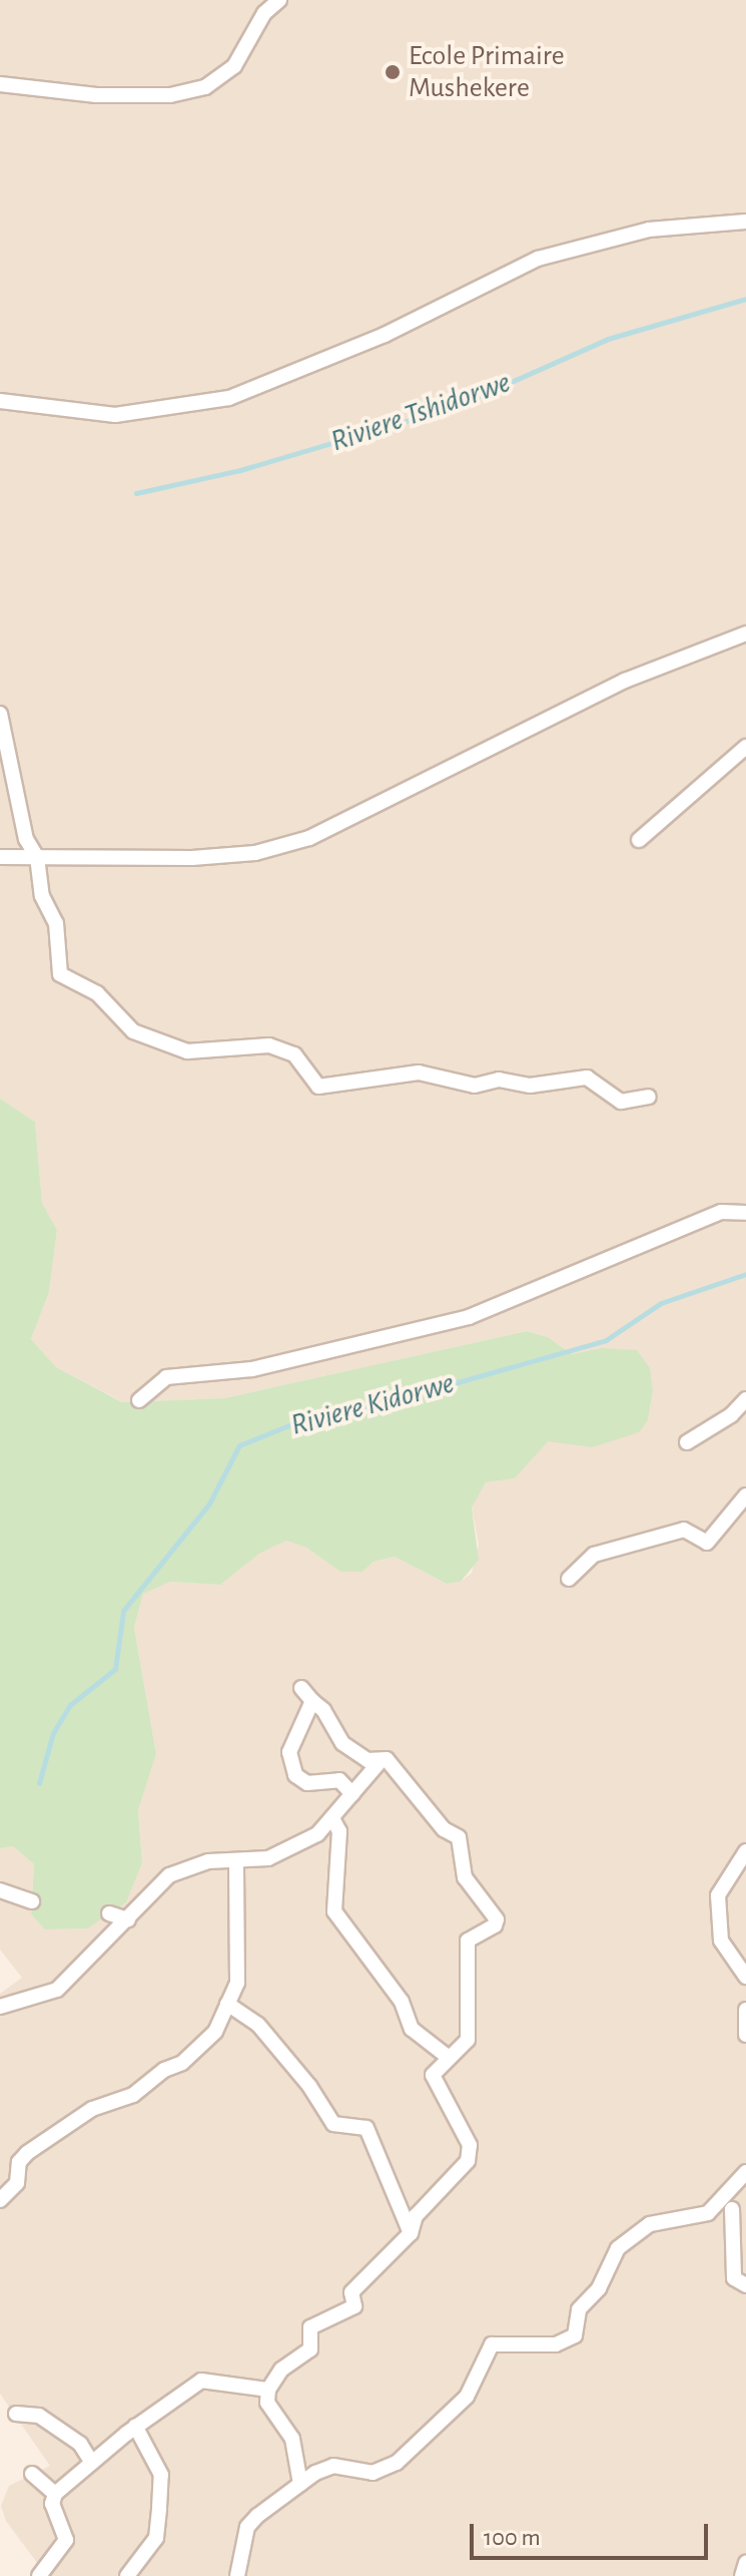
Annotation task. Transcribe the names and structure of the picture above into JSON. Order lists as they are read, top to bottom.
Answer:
{
  "water": ["Riviere Tshidorwe", "Riviere Kidorwe"],
  "places": ["Ecole Primaire Mushekere"],
  "scale_bar": "100 m"
}
